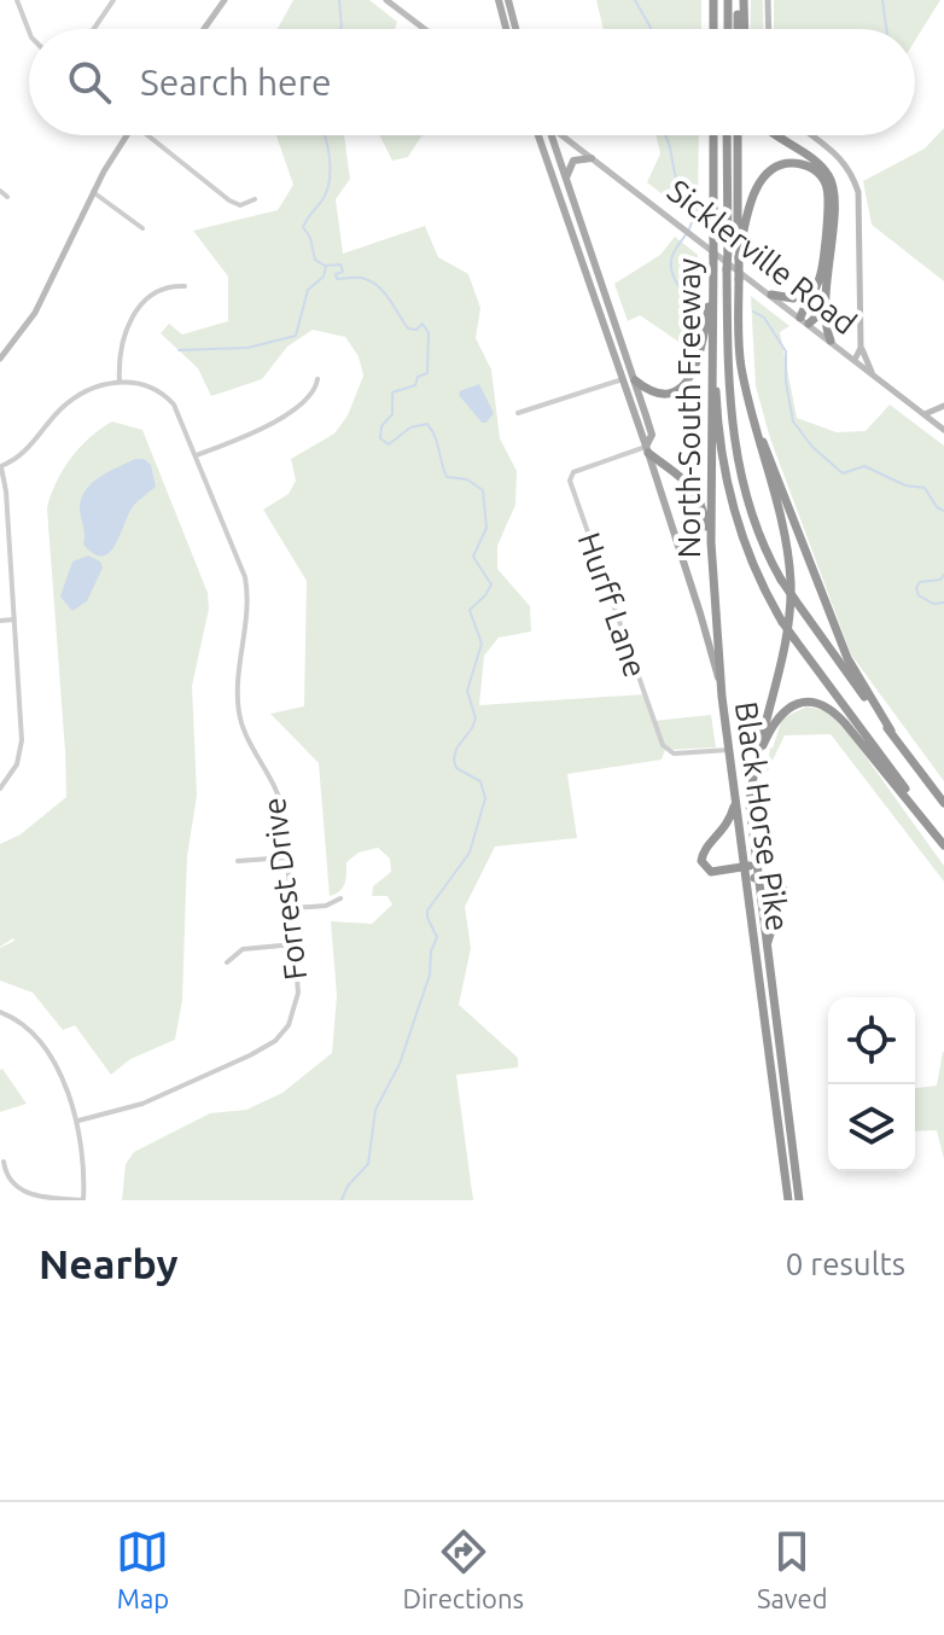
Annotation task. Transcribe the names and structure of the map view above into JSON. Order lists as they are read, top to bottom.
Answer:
{
  "streets": {
    "highway": ["North-South Freeway", "Black Horse Pike"],
    "street": ["Sicklerville Road", "Hurff Lane", "Forrest Drive"]
  },
  "crossings": [
    ["North-South Freeway", "Black Horse Pike"],
    ["Hurff Lane", "Black Horse Pike"]
  ],
  "page": {
    "search": "Search here",
    "heading": ["Nearby", "0 results"],
    "nav": ["Map", "Directions", "Saved"]
  }
}
